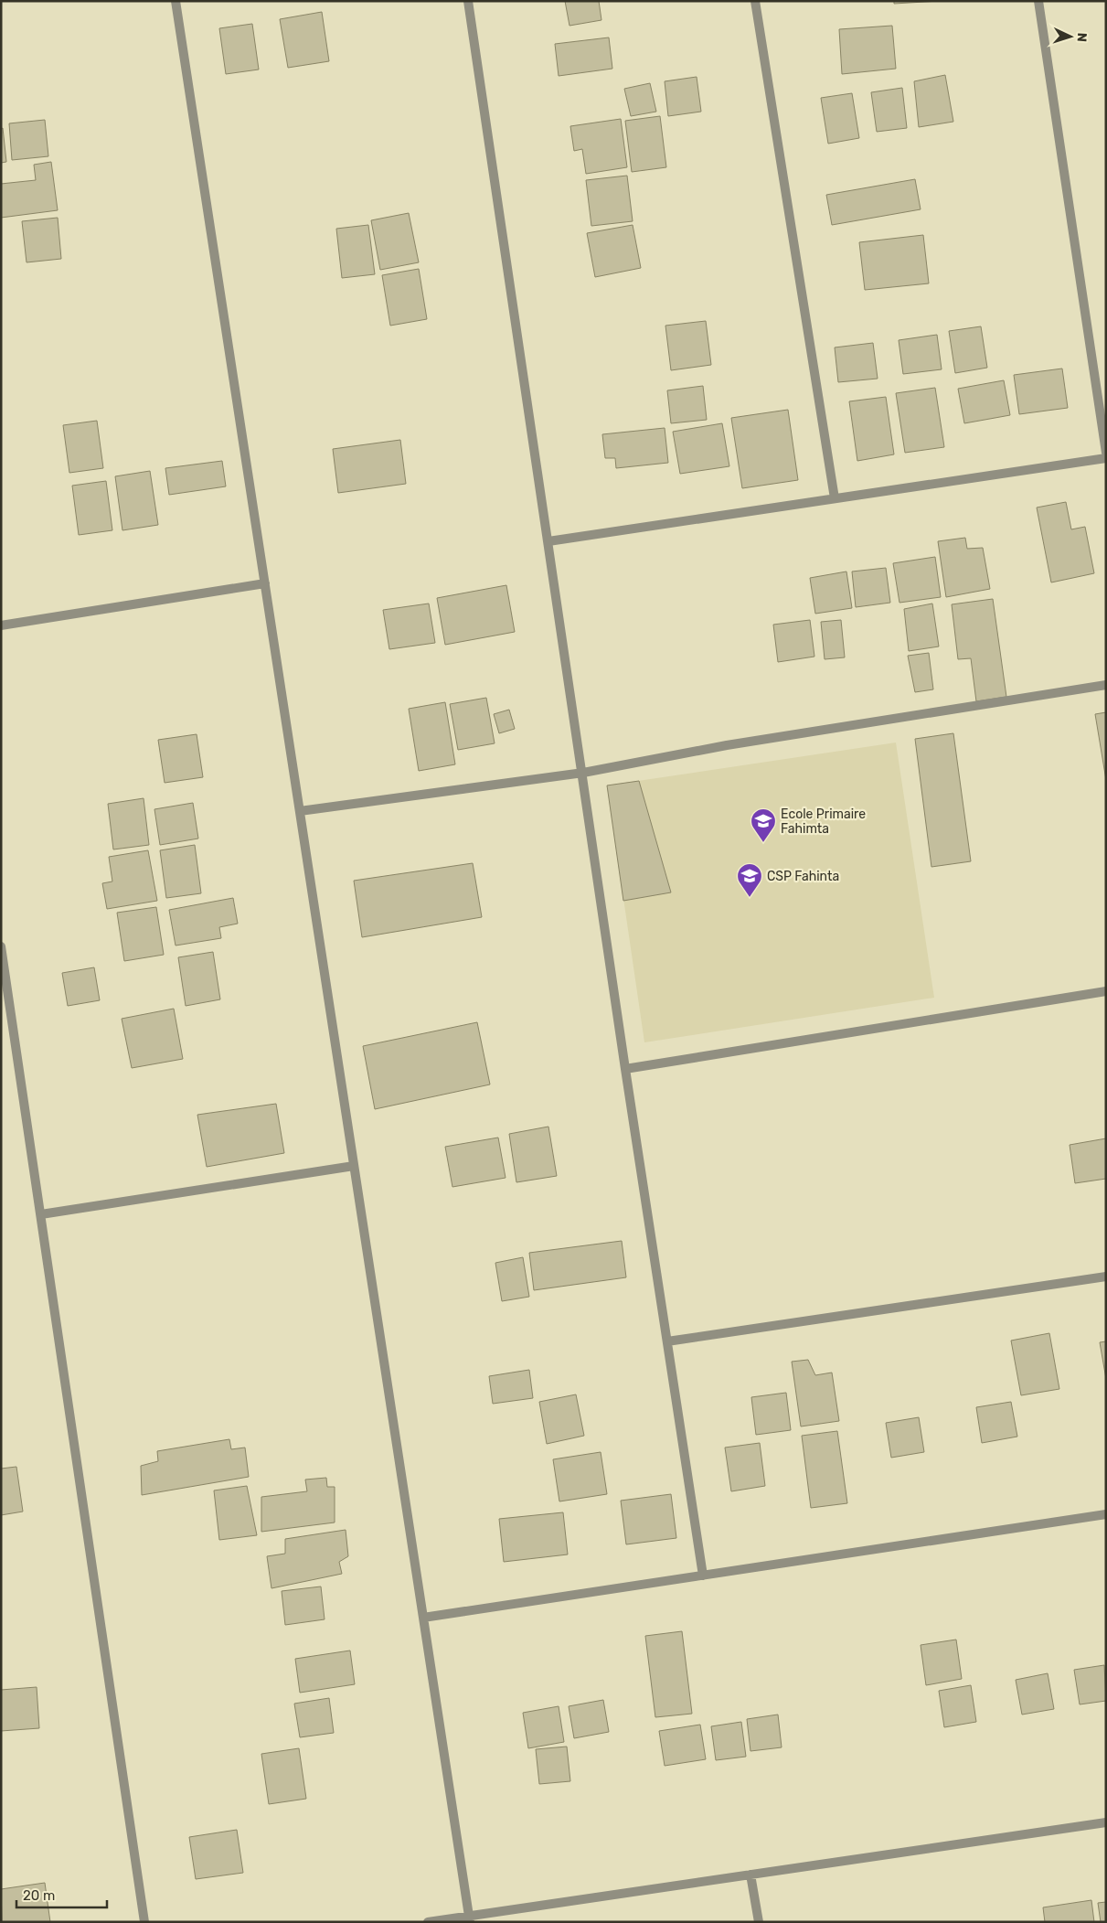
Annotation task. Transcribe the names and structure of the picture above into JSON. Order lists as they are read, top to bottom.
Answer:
{
  "places": {
    "school or university": ["Ecole Primaire Fahimta", "CSP Fahinta"]
  },
  "scale_bar": "20 m",
  "north": "right"
}
